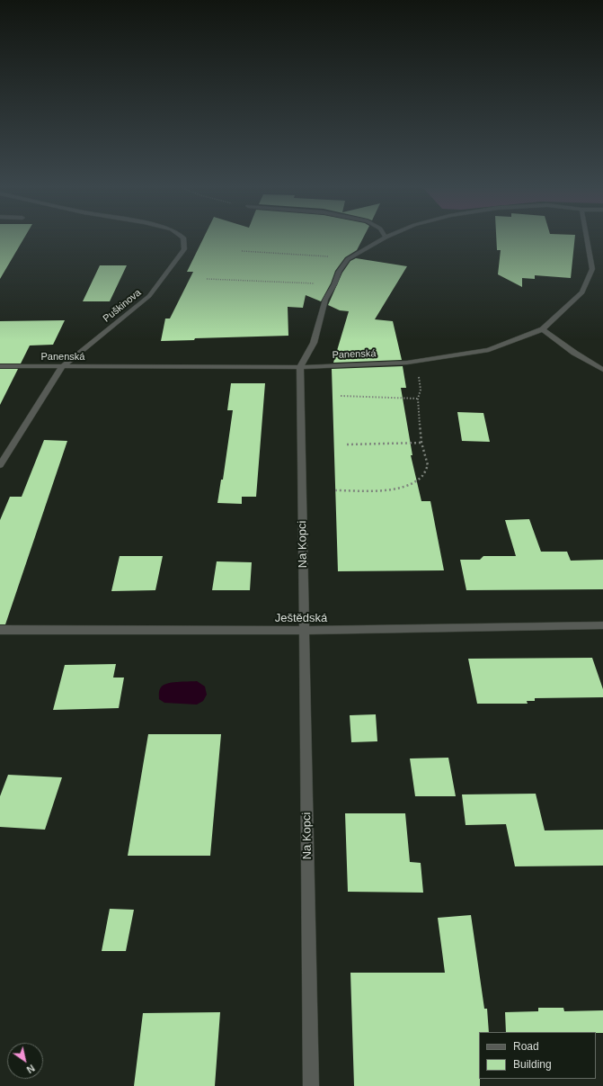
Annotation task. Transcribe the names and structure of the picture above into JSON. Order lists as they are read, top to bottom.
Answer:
{
  "streets": {
    "street": [
      "Puškinova",
      "Panenská",
      "Na Kopci",
      "Ještědská"
    ]
  },
  "crossings": [
    ["Puškinova", "Panenská"],
    ["Panenská", "Na Kopci"],
    ["Na Kopci", "Ještědská"]
  ],
  "legend": ["Road", "Building"],
  "north": "bottom right"
}
